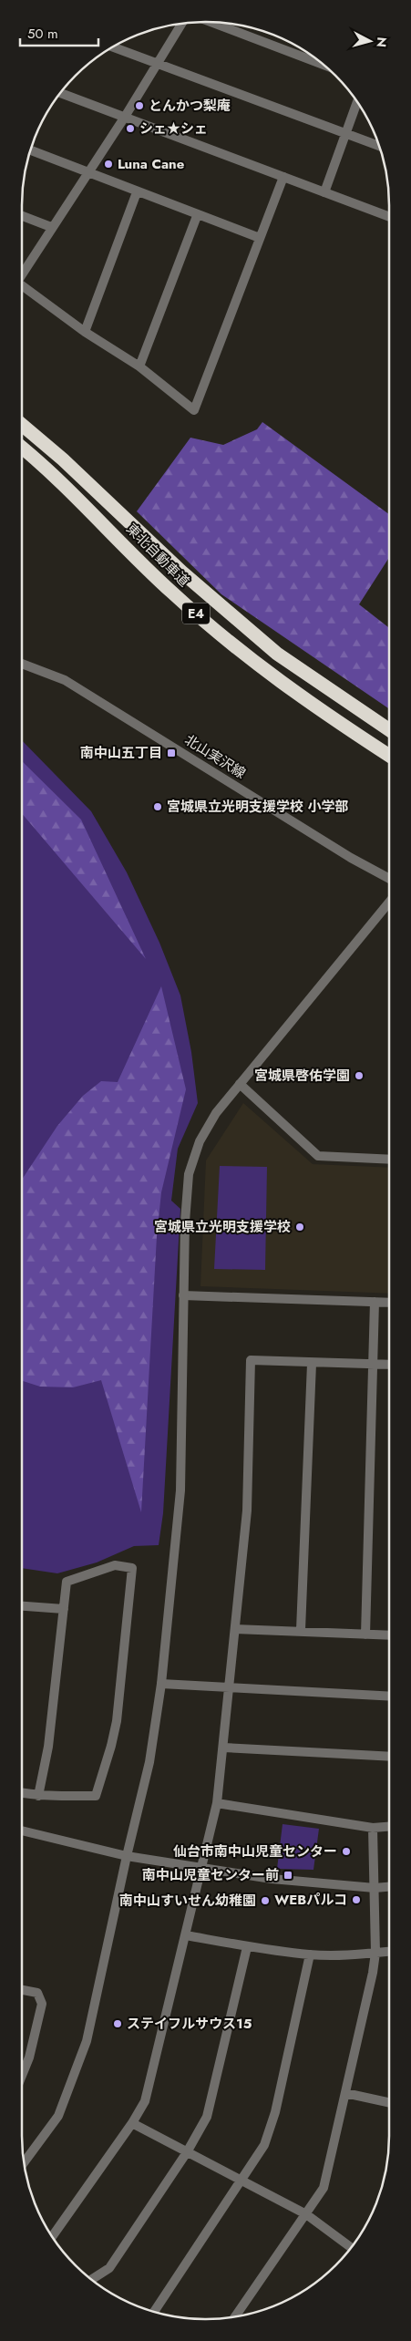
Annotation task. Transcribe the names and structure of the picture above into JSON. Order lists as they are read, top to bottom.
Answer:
{
  "streets": {
    "highway": ["東北自動車道", "E4"],
    "street": ["北山実沢線"]
  },
  "places": {
    "other": [
      "とんかつ梨庵",
      "シェ★シェ",
      "Luna Cane",
      "宮城県立光明支援学校 小学部",
      "宮城県啓佑学園",
      "宮城県立光明支援学校",
      "仙台市南中山児童センター",
      "WEBパルコ",
      "南中山すいせん幼稚園",
      "ステイフルサウス15"
    ],
    "transit": ["南中山五丁目", "南中山児童センター前"]
  },
  "scale_bar": "50 m",
  "north": "right"
}
